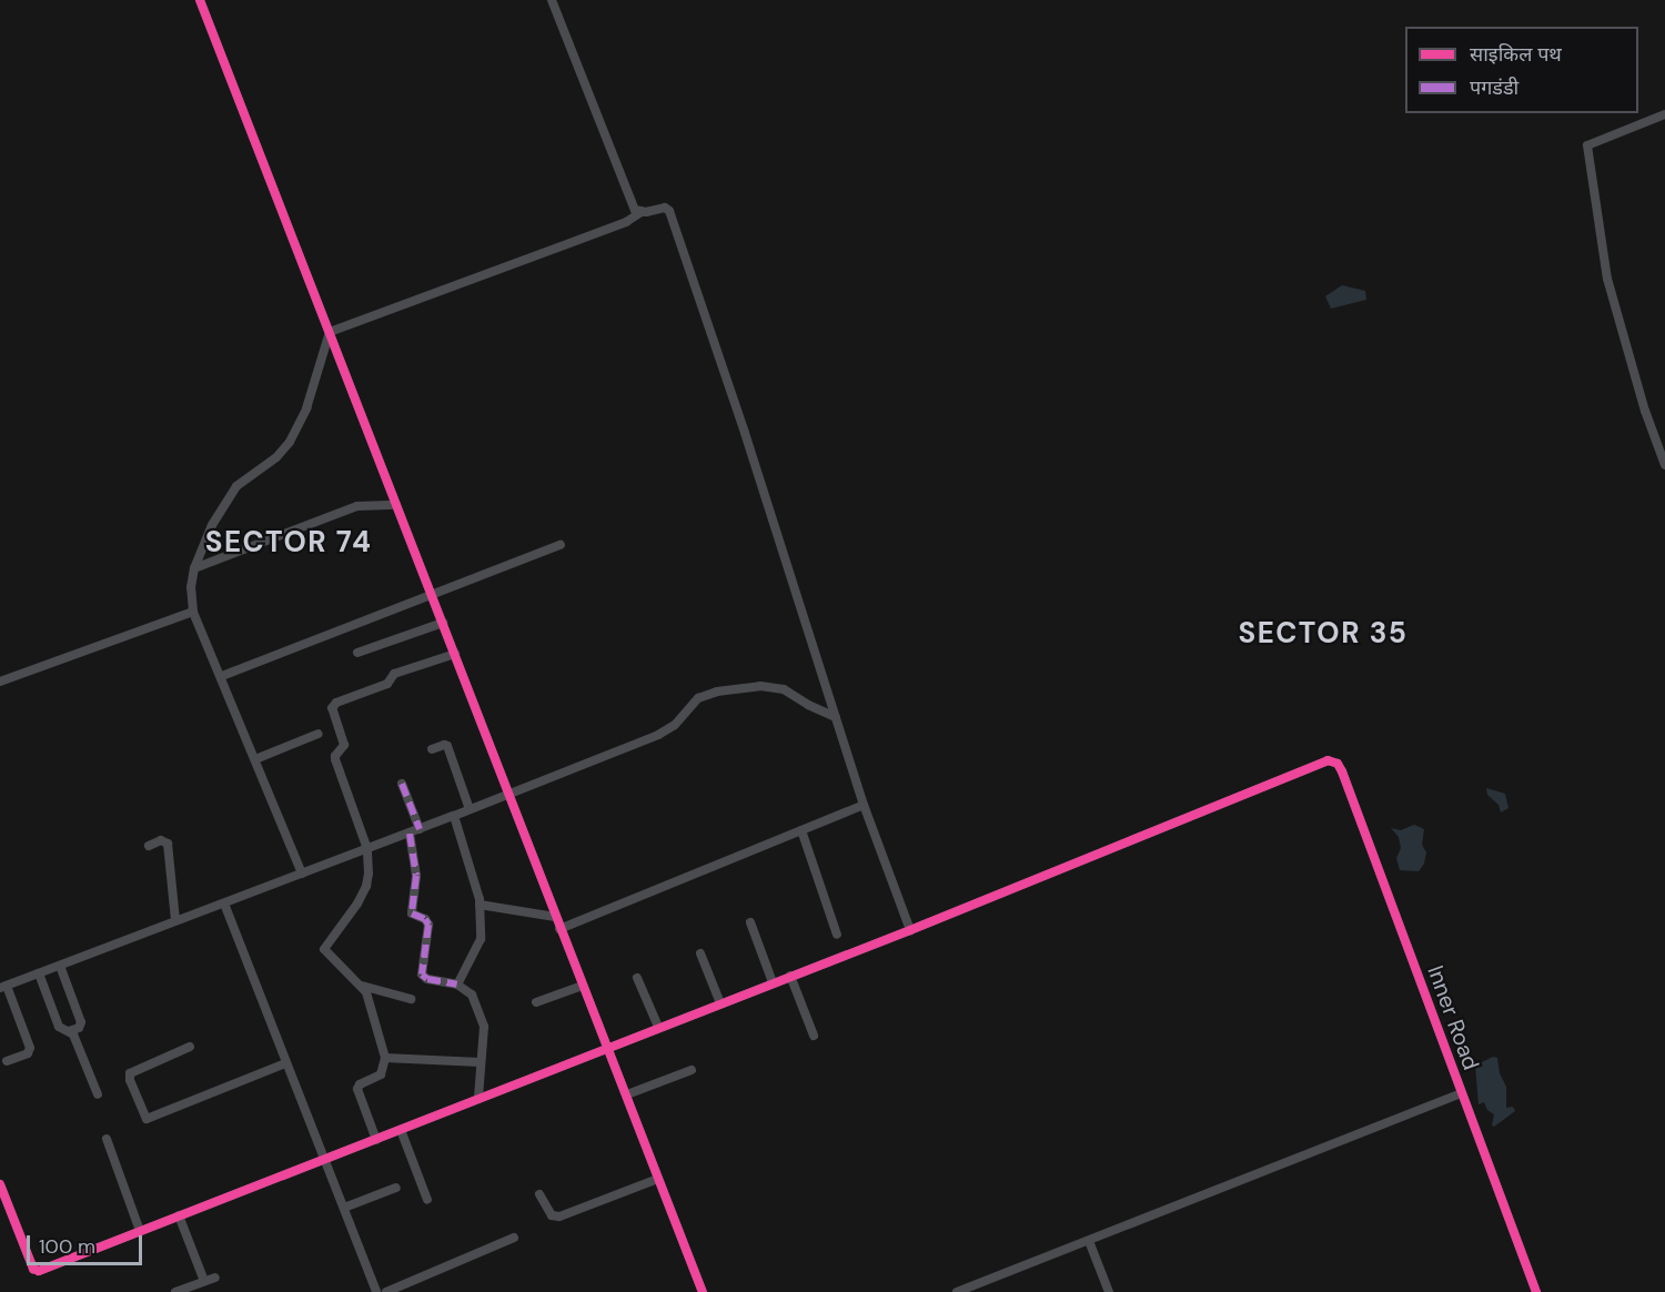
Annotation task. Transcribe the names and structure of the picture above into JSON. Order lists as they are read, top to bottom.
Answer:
{
  "streets": {
    "street": ["Inner Road"]
  },
  "districts": ["SECTOR 74", "SECTOR 35"],
  "legend": ["साइकिल पथ", "पगडंडी"],
  "scale_bar": "100 m"
}
